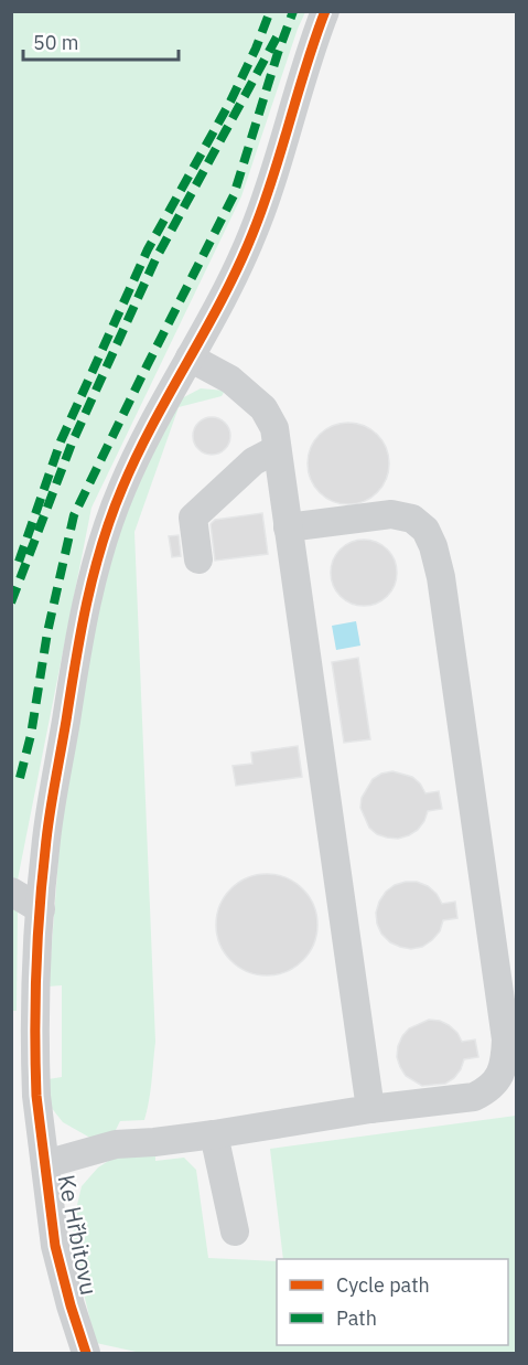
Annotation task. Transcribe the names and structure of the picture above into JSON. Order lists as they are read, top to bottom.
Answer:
{
  "streets": {
    "street": ["Ke Hřbitovu"]
  },
  "legend": ["Cycle path", "Path"],
  "scale_bar": "50 m"
}
